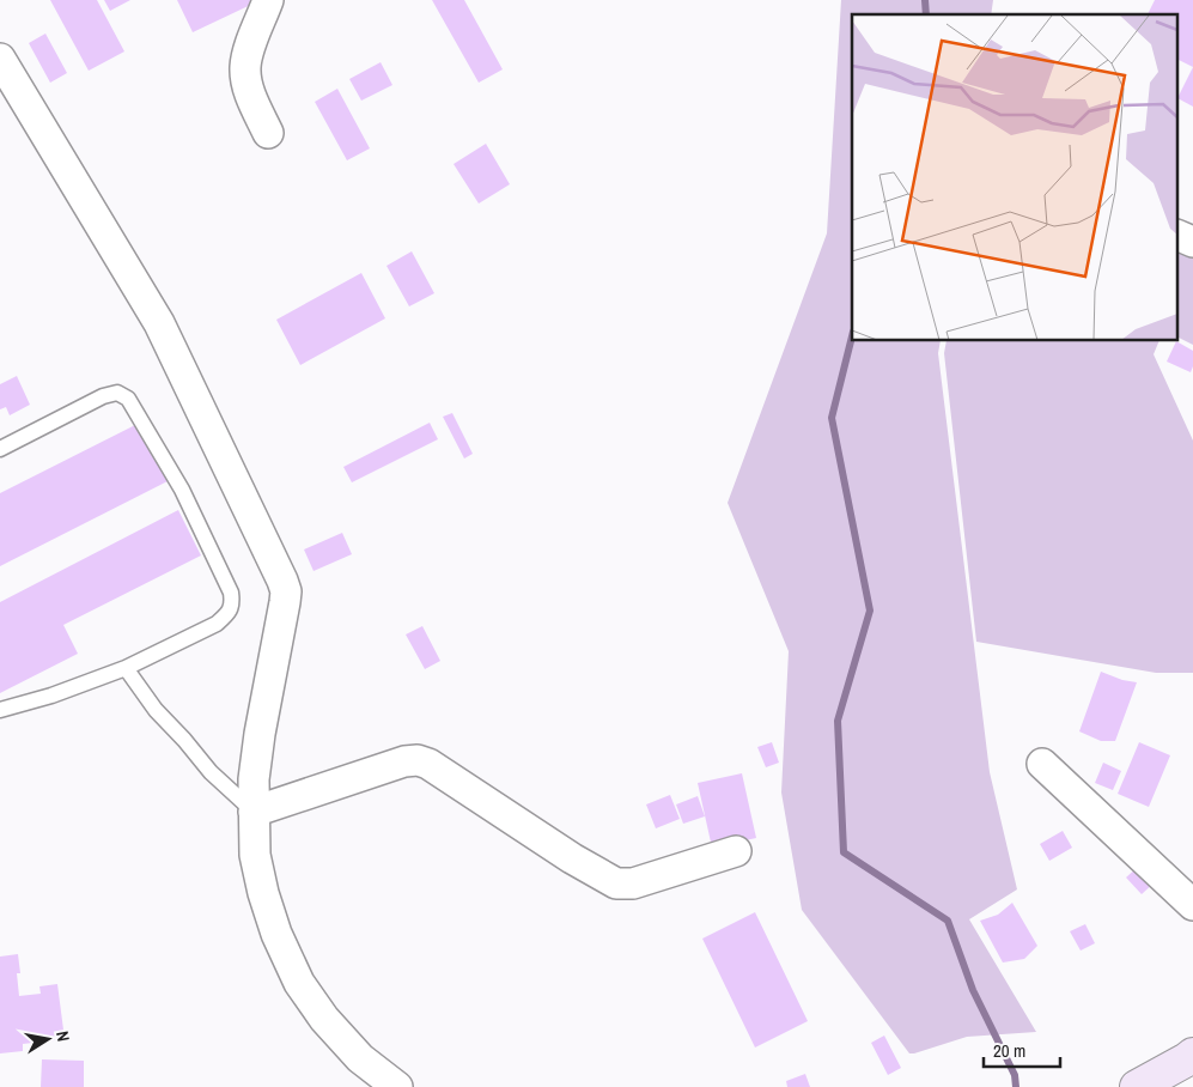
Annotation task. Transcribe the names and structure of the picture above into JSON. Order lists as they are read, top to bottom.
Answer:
{
  "scale_bar": "20 m",
  "north": "right"
}
